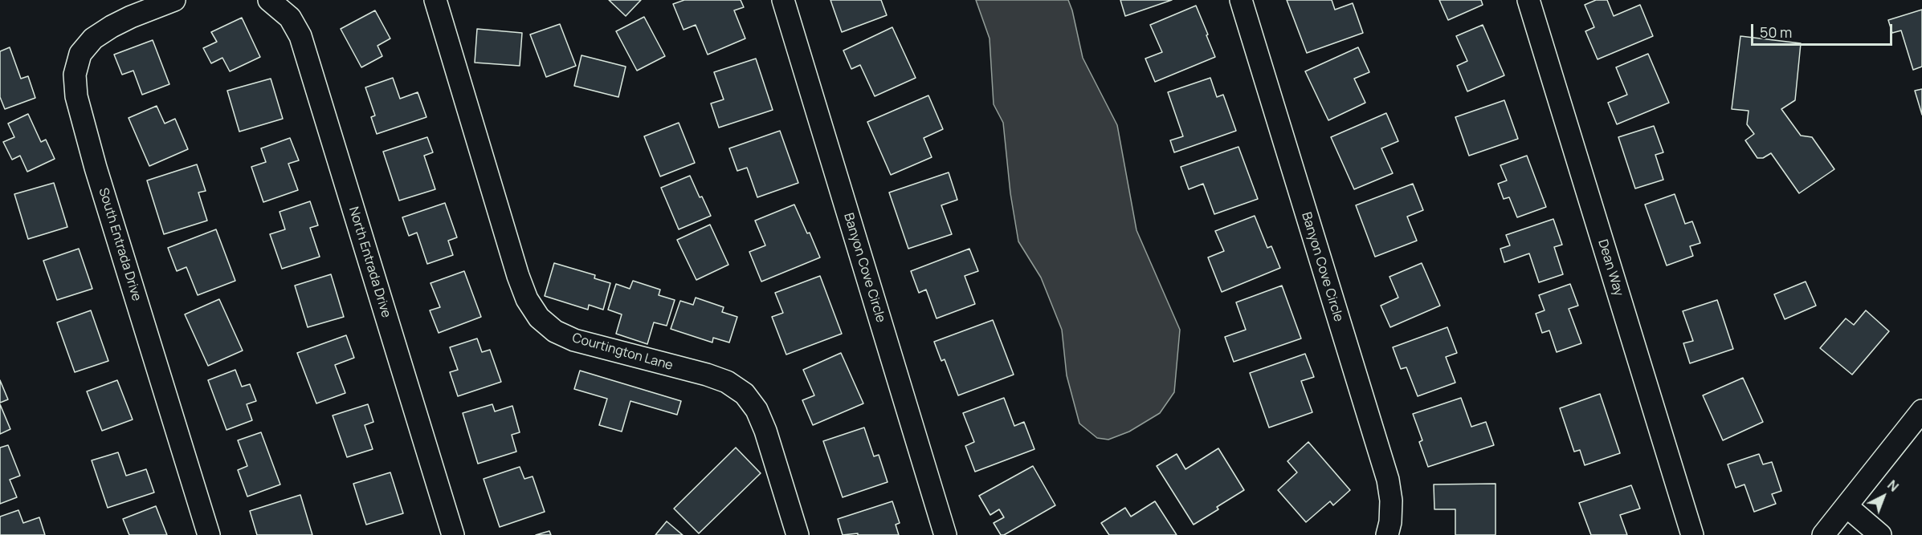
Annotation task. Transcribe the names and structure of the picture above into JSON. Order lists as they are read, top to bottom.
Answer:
{
  "streets": {
    "street": [
      "South Entrada Drive",
      "North Entrada Drive",
      "Banyon Cove Circle",
      "Dean Way",
      "Courtington Lane"
    ]
  },
  "scale_bar": "50 m",
  "north": "top right"
}
